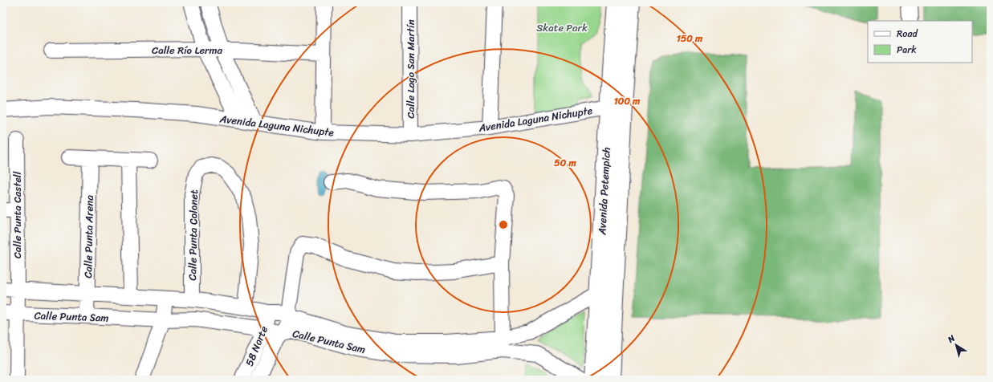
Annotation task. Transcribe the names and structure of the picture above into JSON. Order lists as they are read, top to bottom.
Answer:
{
  "streets": {
    "main road": ["Avenida Petempich"],
    "street": [
      "Calle Río Lerma",
      "Calle Lago San Martín",
      "Avenida Laguna Nichupte",
      "Calle Punta Castell",
      "Calle Punta Colonet",
      "Calle Punta Arena",
      "Calle Punta Sam",
      "58 Norte"
    ]
  },
  "crossings": [
    ["Calle Lago San Martín", "Avenida Laguna Nichupte"],
    ["Avenida Laguna Nichupte", "Avenida Petempich"],
    ["Avenida Petempich", "Calle Punta Sam"],
    ["Calle Punta Castell", "Calle Punta Sam"],
    ["Calle Punta Colonet", "Calle Punta Sam"],
    ["Calle Punta Arena", "Calle Punta Sam"],
    ["Calle Punta Sam", "58 Norte"]
  ],
  "parks": ["Skate Park"],
  "legend": ["Road", "Park"],
  "north": "top left",
  "rings": ["150 m", "100 m", "50 m"]
}
